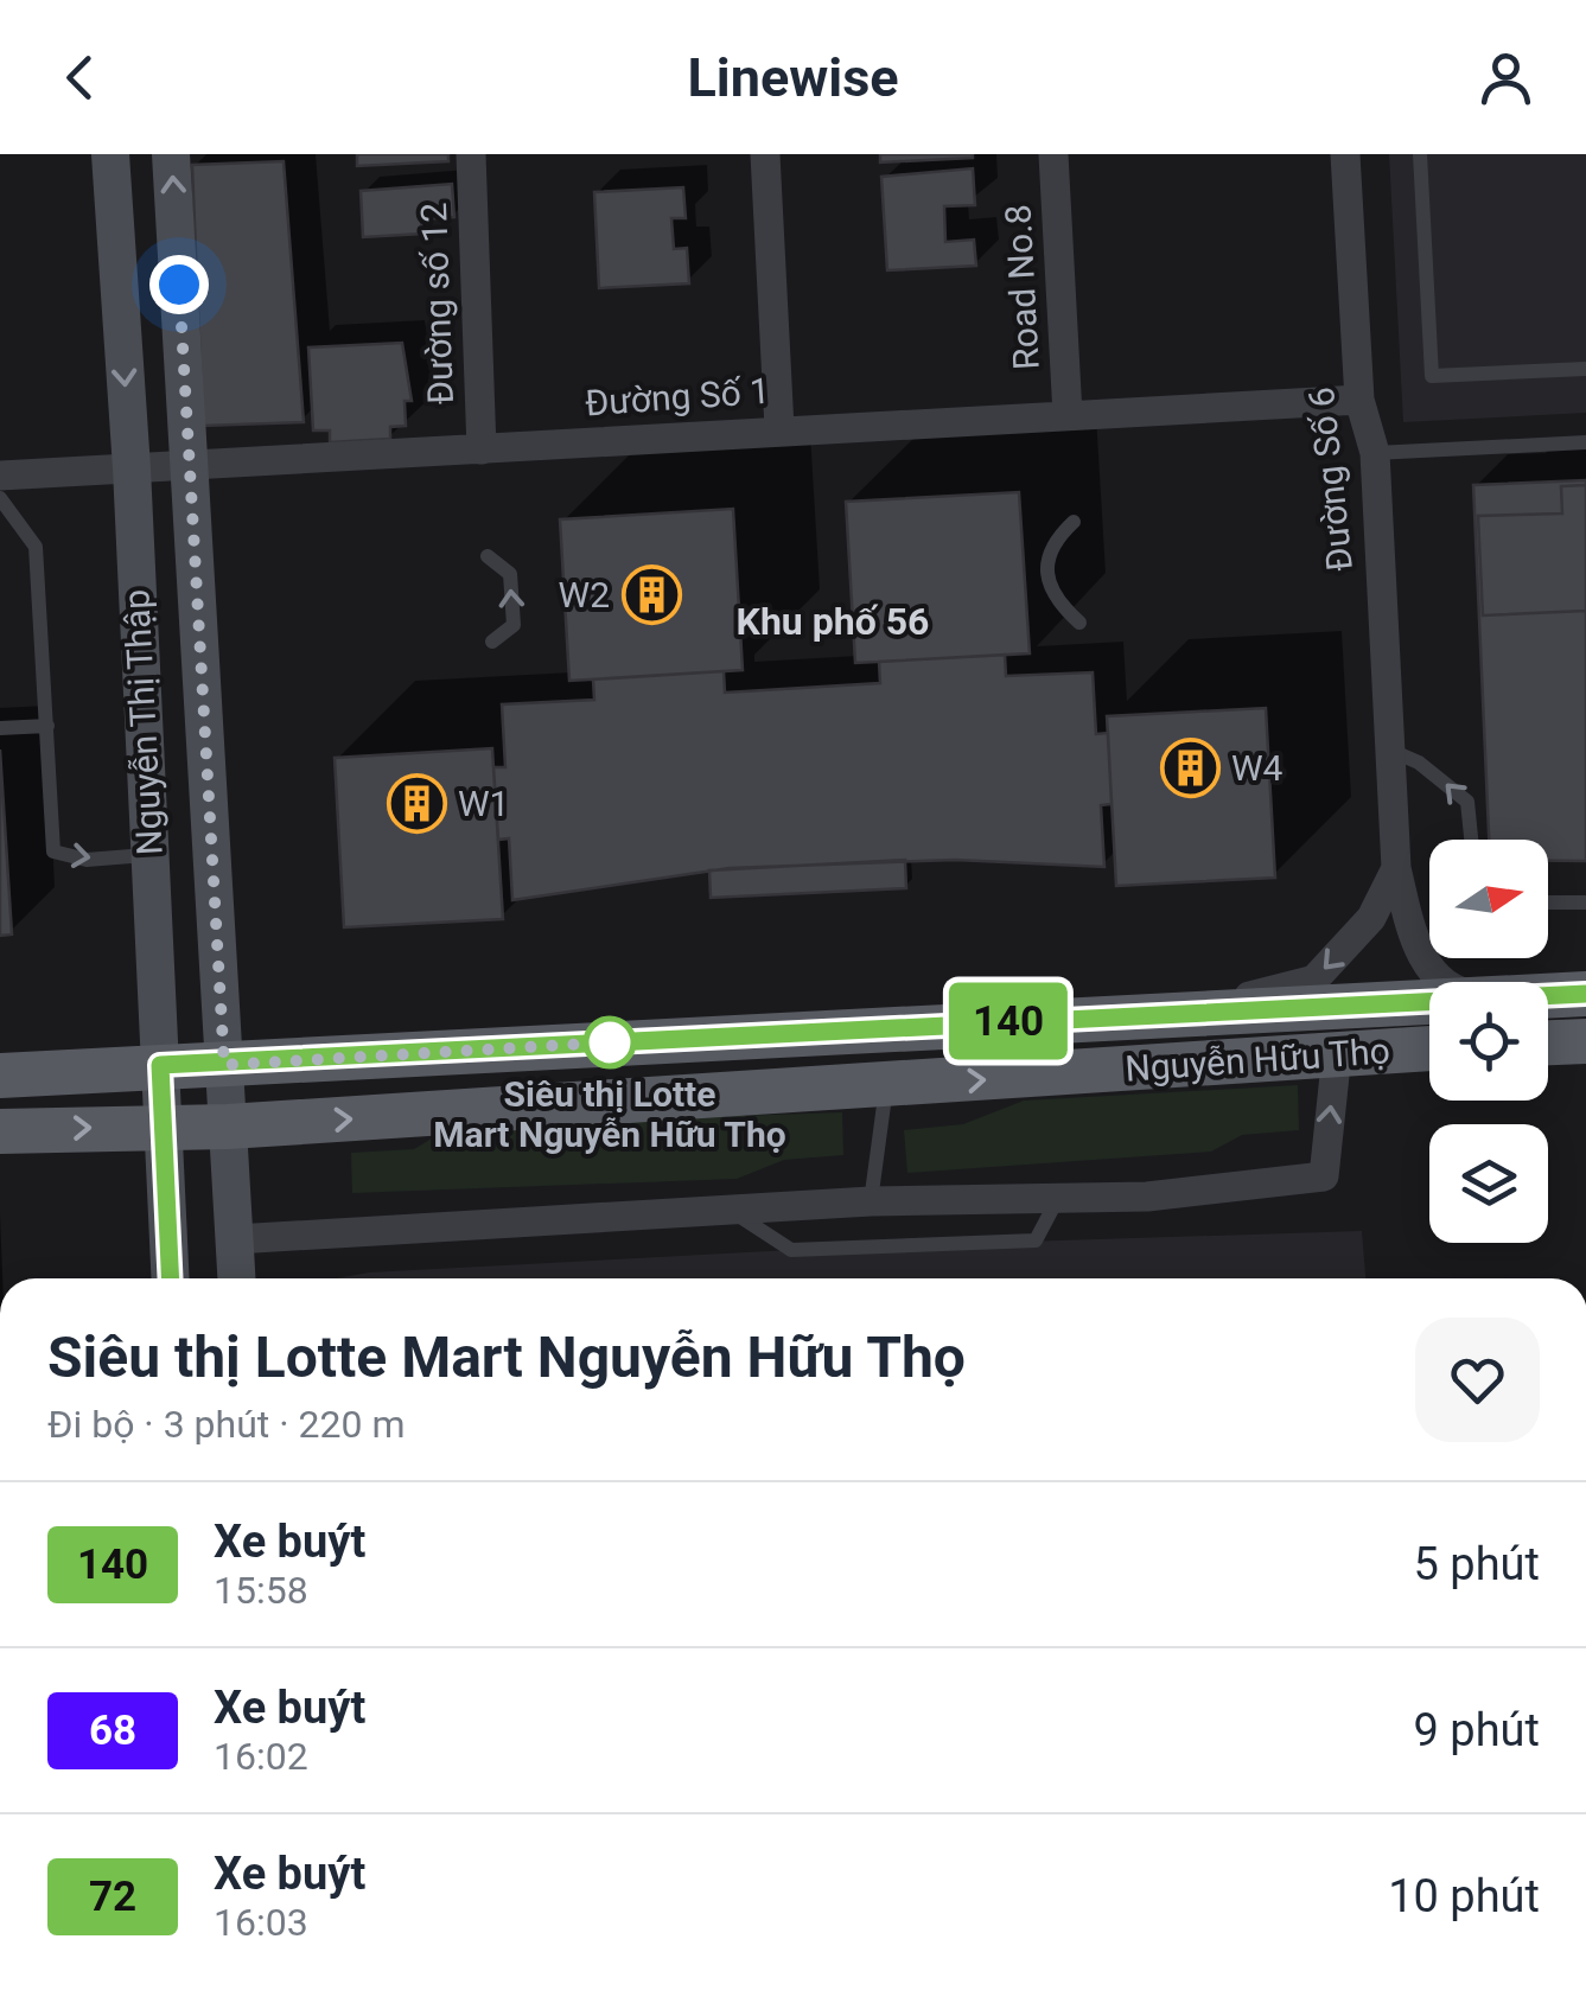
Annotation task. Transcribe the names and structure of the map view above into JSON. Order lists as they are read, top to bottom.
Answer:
{
  "streets": {
    "main road": ["Nguyễn Thị Thập", "Nguyễn Hữu Thọ"],
    "street": [
      "Road No.8",
      "Đường số 12",
      "Đường Số 1",
      "Đường Số 6"
    ]
  },
  "crossings": [
    ["Road No.8", "Đường Số 1"],
    ["Đường số 12", "Đường Số 1"],
    ["Đường Số 1", "Đường Số 6"],
    ["Đường Số 1", "Nguyễn Thị Thập"],
    ["Nguyễn Thị Thập", "Nguyễn Hữu Thọ"]
  ],
  "districts": ["Khu phố 56"],
  "places": {
    "building": ["W2", "W4", "W1"],
    "other": ["Siêu thị Lotte Mart Nguyễn Hữu Thọ"]
  },
  "lines": ["bus line 140"],
  "north": "right",
  "page": {
    "header": "Linewise",
    "on_map": "140",
    "heading": ["Siêu thị Lotte Mart Nguyễn Hữu Thọ", "Đi bộ · 3 phút · 220 m"],
    "list": [
      {
        "mark": "140",
        "name": "Xe buýt",
        "note": "15:58",
        "value": "5 phút"
      },
      {
        "mark": "68",
        "name": "Xe buýt",
        "note": "16:02",
        "value": "9 phút"
      },
      {
        "mark": "72",
        "name": "Xe buýt",
        "note": "16:03",
        "value": "10 phút"
      }
    ]
  }
}
